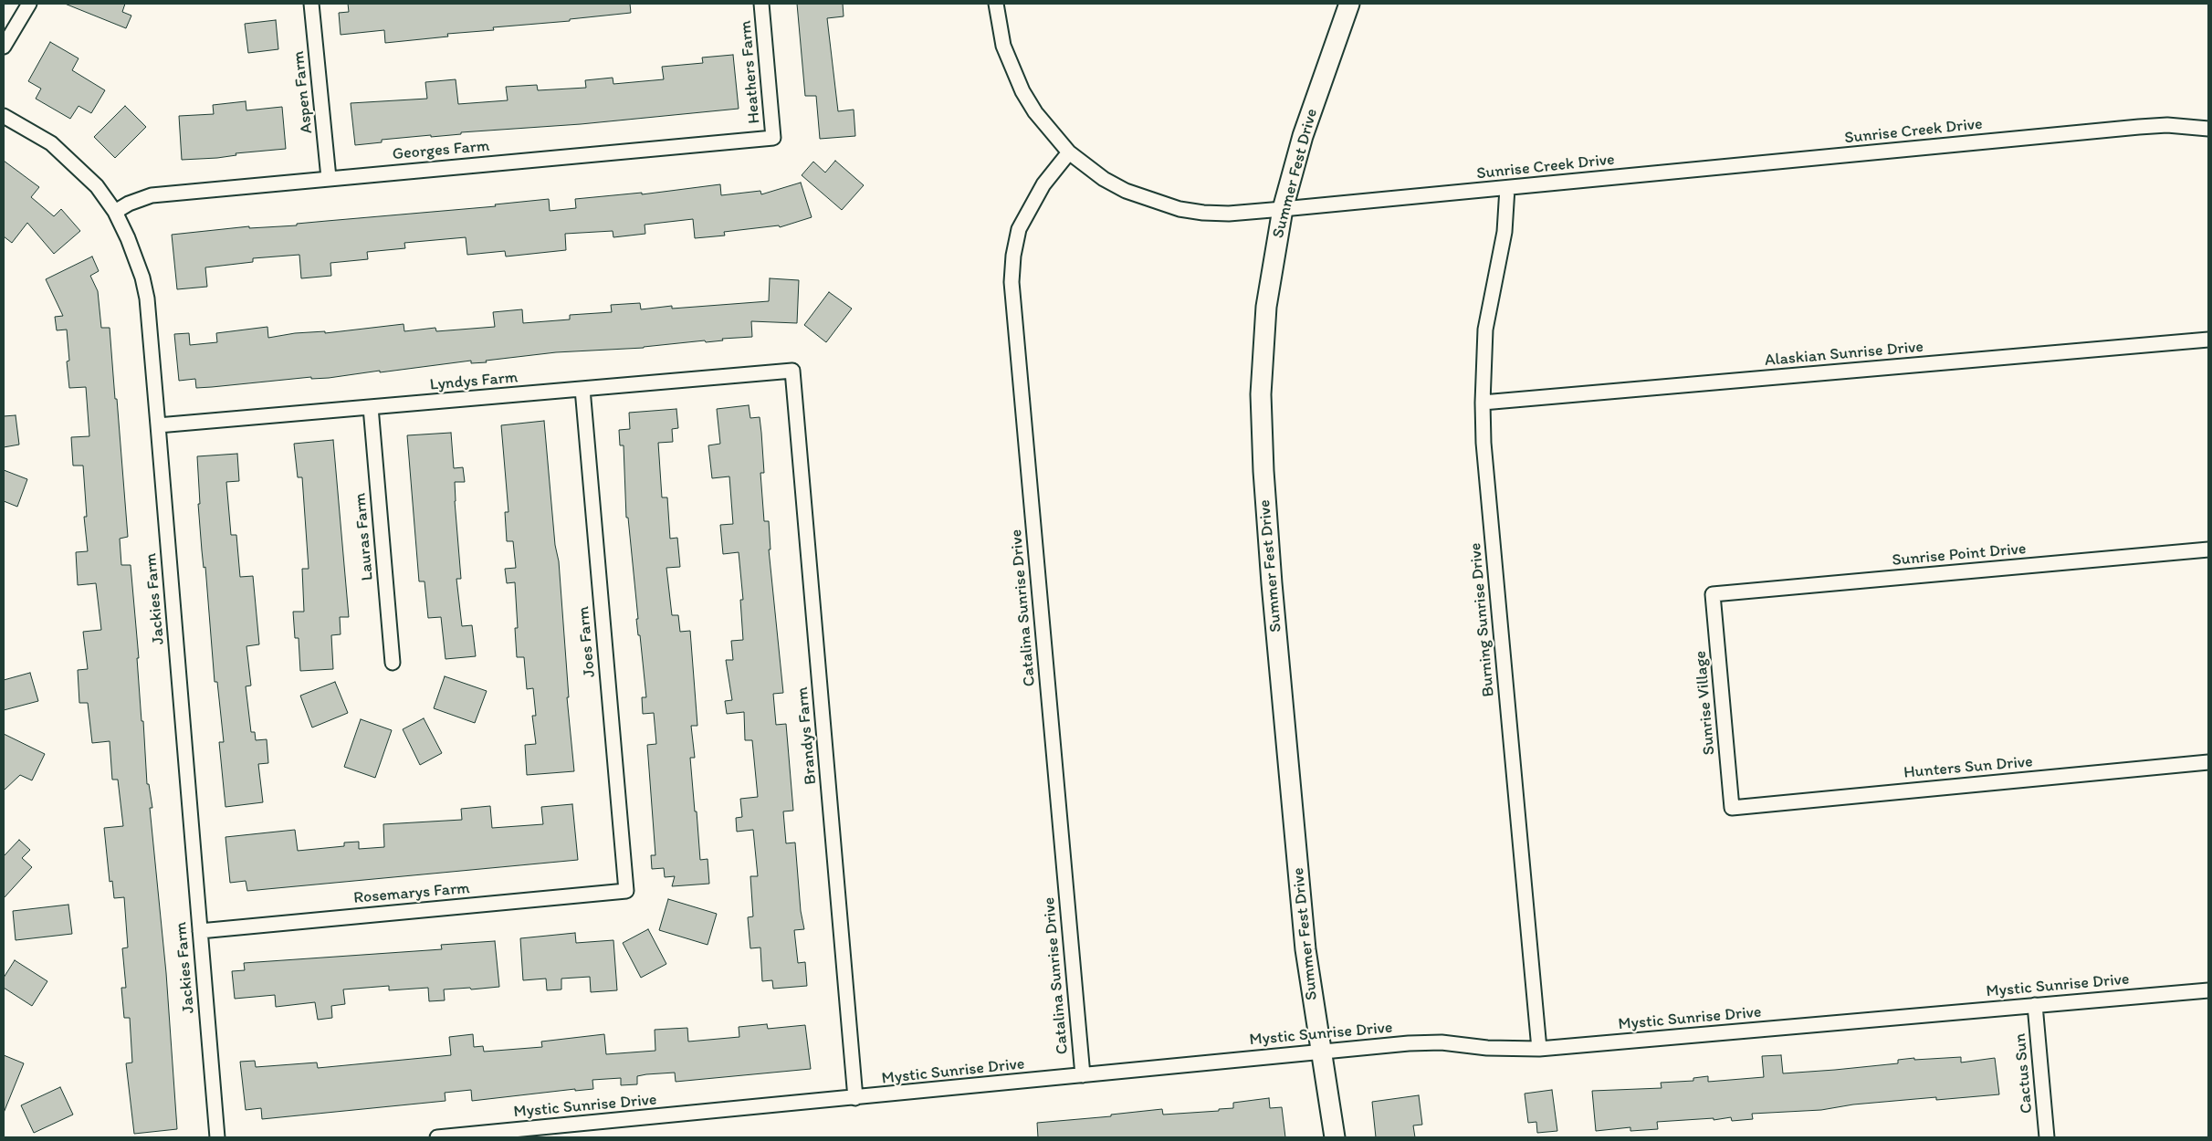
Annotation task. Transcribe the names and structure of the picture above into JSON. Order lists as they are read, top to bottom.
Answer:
{
  "streets": {
    "street": [
      "Heathers Farm",
      "Aspen Farm",
      "Sunrise Creek Drive",
      "Georges Farm",
      "Summer Fest Drive",
      "Alaskian Sunrise Drive",
      "Lyndys Farm",
      "Lauras Farm",
      "Sunrise Point Drive",
      "Jackies Farm",
      "Catalina Sunrise Drive",
      "Burning Sunrise Drive",
      "Joes Farm",
      "Sunrise Village",
      "Brandys Farm",
      "Hunters Sun Drive",
      "Rosemarys Farm",
      "Mystic Sunrise Drive",
      "Cactus Sun"
    ]
  },
  "crossings": [
    ["Heathers Farm", "Georges Farm"],
    ["Aspen Farm", "Georges Farm"],
    ["Sunrise Creek Drive", "Summer Fest Drive"],
    ["Sunrise Creek Drive", "Catalina Sunrise Drive"],
    ["Sunrise Creek Drive", "Burning Sunrise Drive"],
    ["Georges Farm", "Jackies Farm"],
    ["Summer Fest Drive", "Mystic Sunrise Drive"],
    ["Alaskian Sunrise Drive", "Burning Sunrise Drive"],
    ["Lyndys Farm", "Lauras Farm"],
    ["Lyndys Farm", "Jackies Farm"],
    ["Lyndys Farm", "Joes Farm"],
    ["Lyndys Farm", "Brandys Farm"],
    ["Sunrise Point Drive", "Sunrise Village"],
    ["Jackies Farm", "Rosemarys Farm"],
    ["Catalina Sunrise Drive", "Mystic Sunrise Drive"],
    ["Burning Sunrise Drive", "Mystic Sunrise Drive"],
    ["Joes Farm", "Rosemarys Farm"],
    ["Sunrise Village", "Hunters Sun Drive"],
    ["Brandys Farm", "Mystic Sunrise Drive"],
    ["Mystic Sunrise Drive", "Cactus Sun"]
  ]
}
